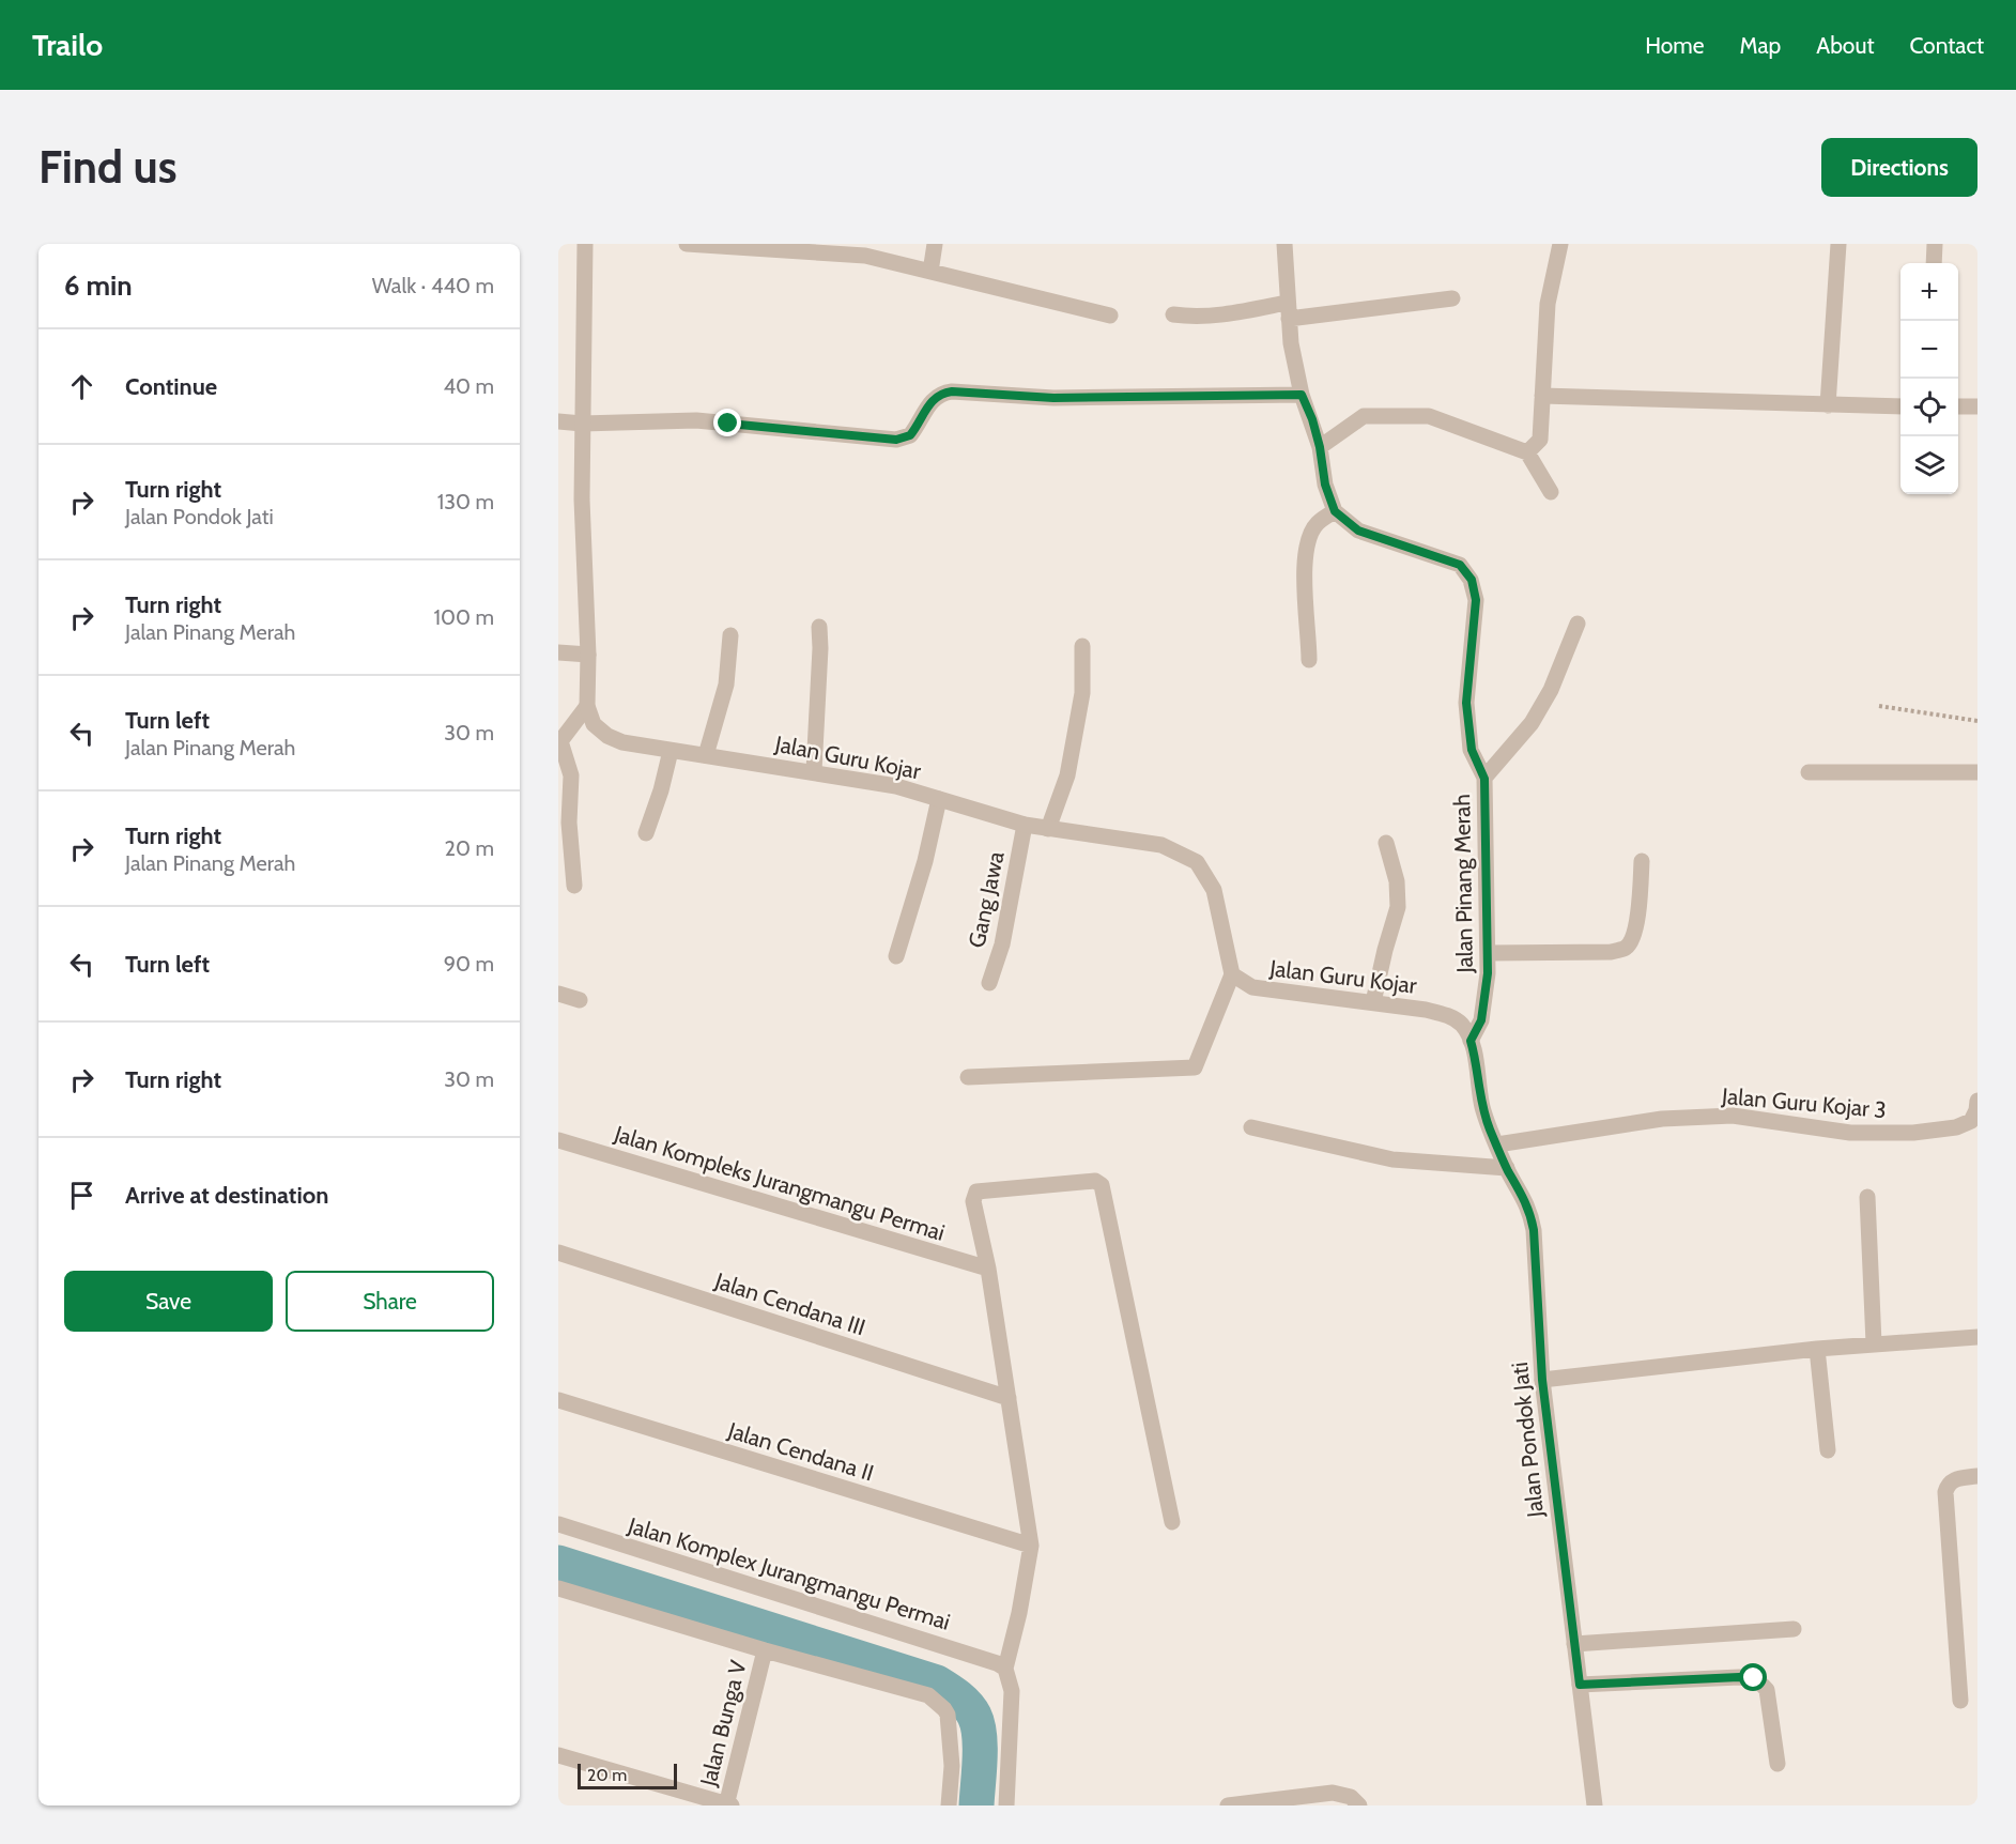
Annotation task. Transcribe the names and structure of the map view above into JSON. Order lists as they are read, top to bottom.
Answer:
{
  "streets": {
    "street": [
      "Jalan Guru Kojar",
      "Jalan Pinang Merah",
      "Gang Jawa",
      "Jalan Guru Kojar 3",
      "Jalan Kompleks Jurangmangu Permai",
      "Jalan Cendana III",
      "Jalan Pondok Jati",
      "Jalan Cendana II",
      "Jalan Komplex Jurangmangu Permai",
      "Jalan Bunga V"
    ]
  },
  "crossings": [
    ["Jalan Guru Kojar", "Jalan Pinang Merah"],
    ["Jalan Guru Kojar", "Gang Jawa"],
    ["Jalan Guru Kojar", "Jalan Pondok Jati"],
    ["Jalan Pinang Merah", "Jalan Pondok Jati"],
    ["Jalan Guru Kojar 3", "Jalan Pondok Jati"],
    ["Jalan Kompleks Jurangmangu Permai", "Jalan Cendana III"],
    ["Jalan Kompleks Jurangmangu Permai", "Jalan Cendana II"],
    ["Jalan Kompleks Jurangmangu Permai", "Jalan Komplex Jurangmangu Permai"]
  ],
  "scale_bar": "20 m",
  "page": {
    "header": "Trailo",
    "nav": [
      "Home",
      "Map",
      "About",
      "Contact"
    ],
    "buttons": [
      "Directions",
      ["Save", "Share"]
    ],
    "title": "Find us",
    "heading": ["6 min", "Walk · 440 m"],
    "map_buttons": ["+", "−"],
    "list": [
      ["Continue", "40 m"],
      ["Turn right", "Jalan Pondok Jati", "130 m"],
      ["Turn right", "Jalan Pinang Merah", "100 m"],
      ["Turn left", "Jalan Pinang Merah", "30 m"],
      ["Turn right", "Jalan Pinang Merah", "20 m"],
      ["Turn left", "90 m"],
      ["Turn right", "30 m"],
      "Arrive at destination"
    ],
    "scale": "20 m"
  }
}
